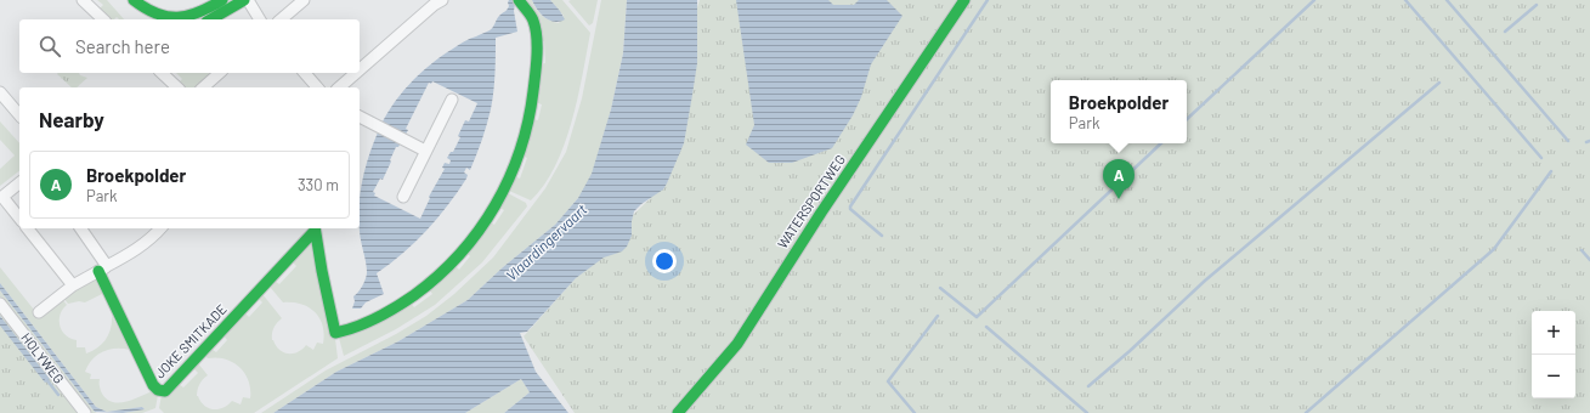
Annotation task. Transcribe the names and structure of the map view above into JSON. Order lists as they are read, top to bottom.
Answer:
{
  "streets": {
    "street": ["WATERSPORTWEG", "JOKE SMITKADE", "HOLYWEG"]
  },
  "water": ["Vlaardingervaart"],
  "page": {
    "search": "Search here",
    "popup": ["Broekpolder", "Park"],
    "heading": "Nearby",
    "list": [
      {
        "mark": "A",
        "name": "Broekpolder",
        "note": "Park",
        "value": "330 m"
      }
    ],
    "pins": "A",
    "map_buttons": ["+", "−"]
  }
}
